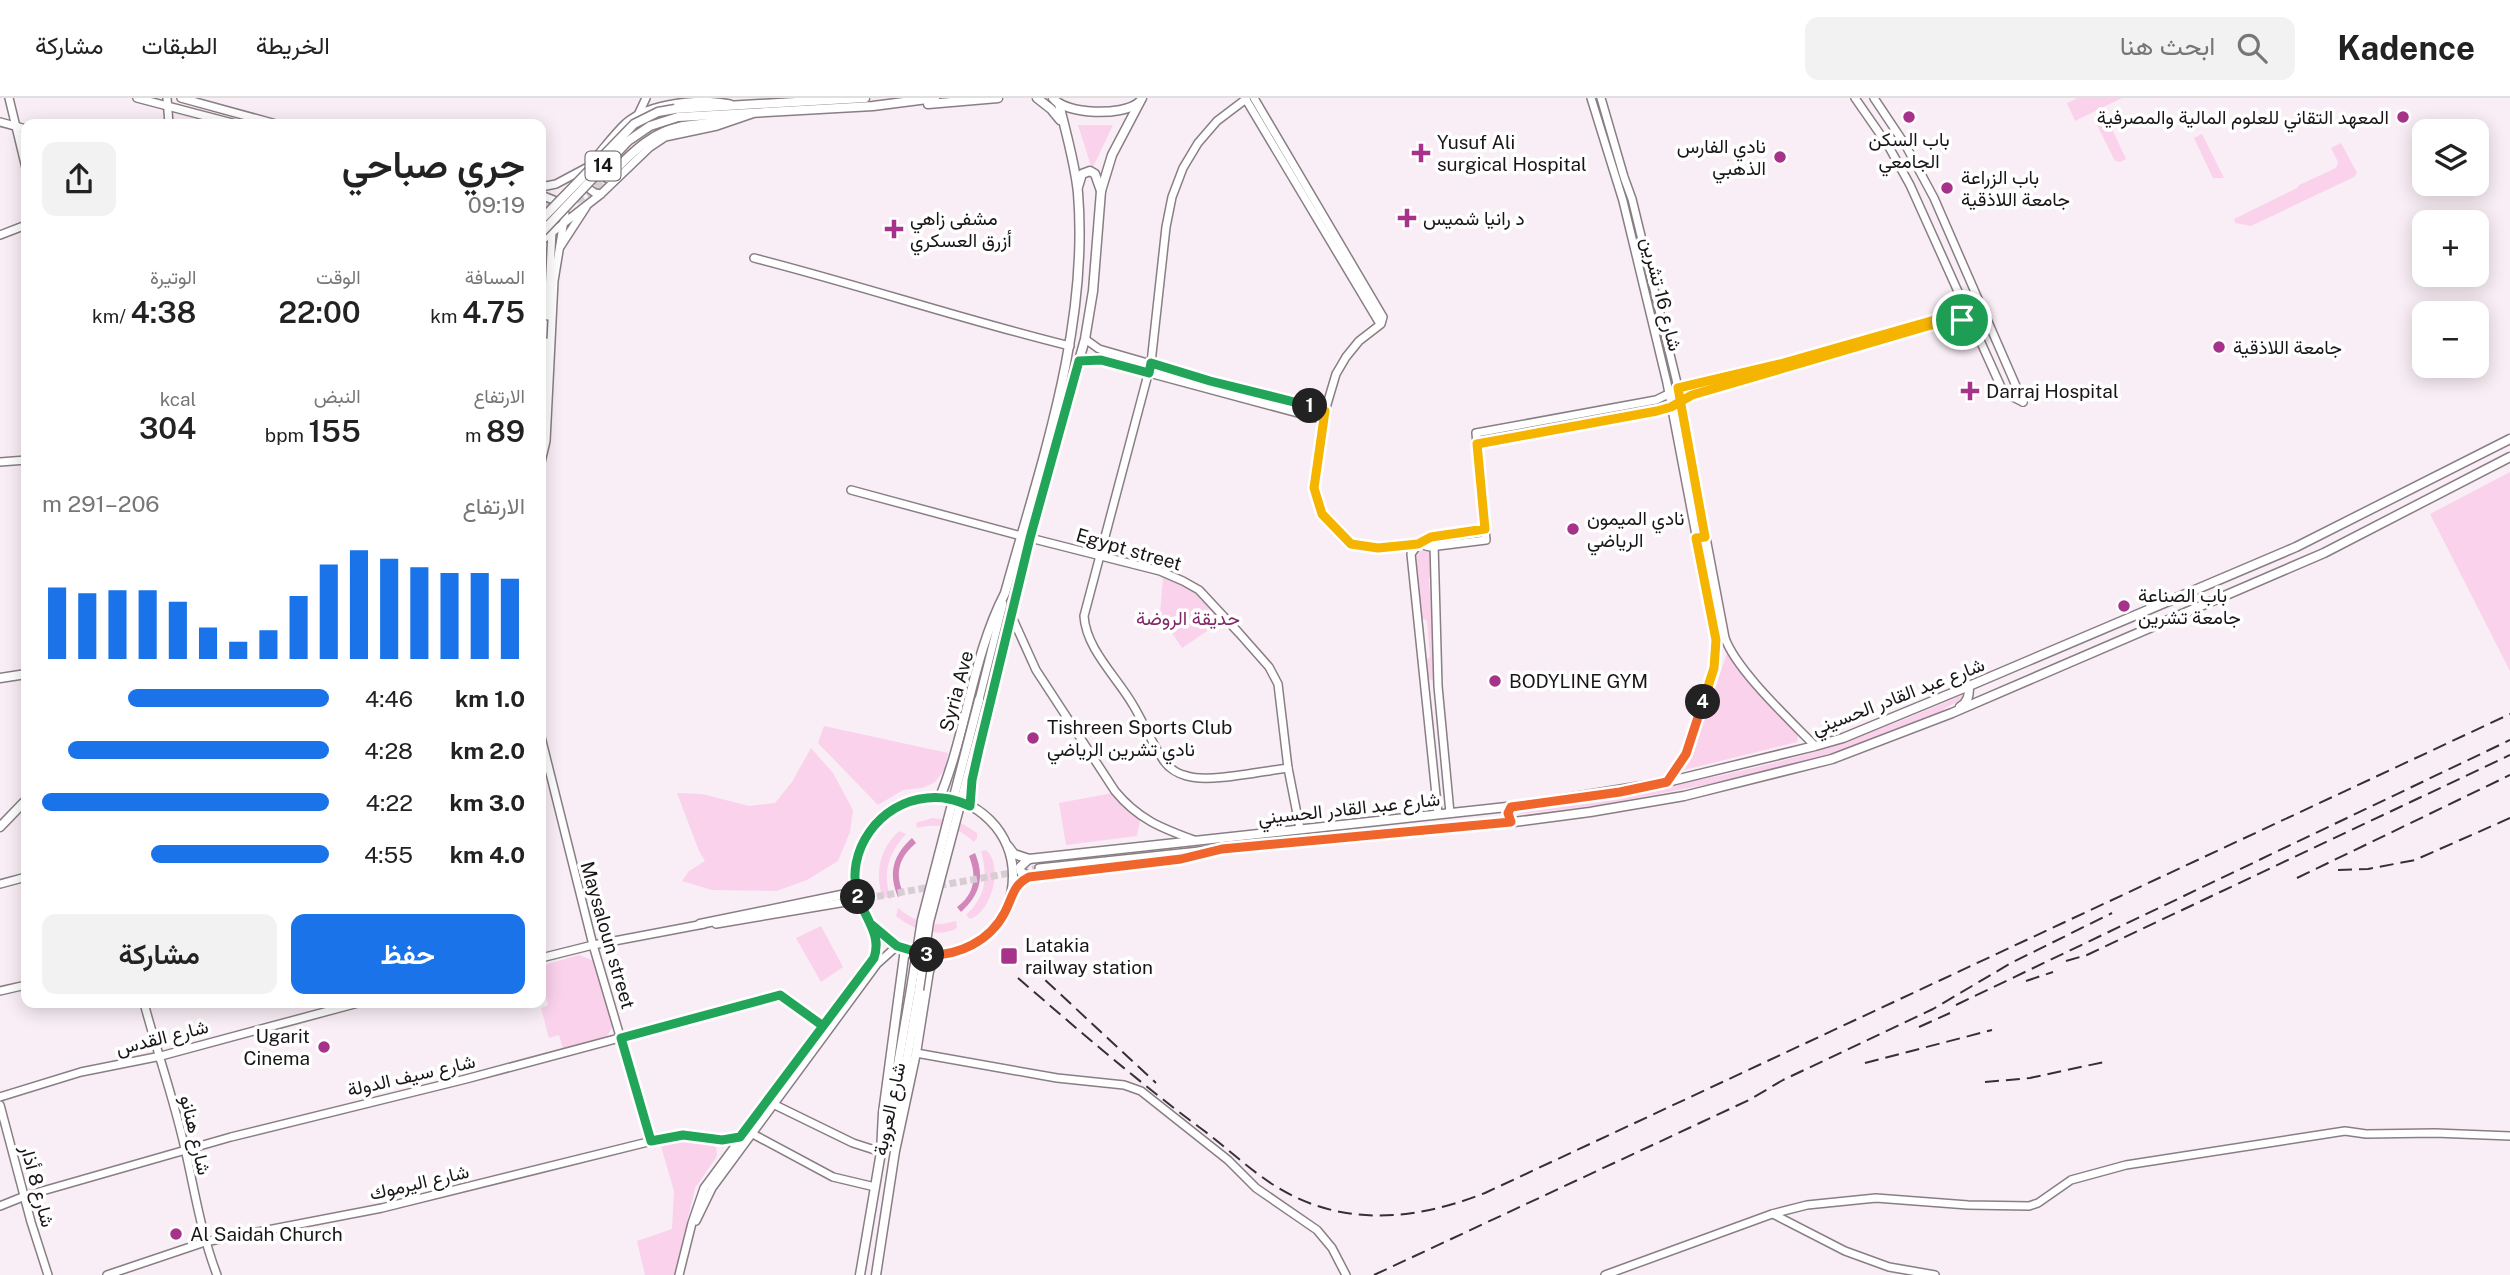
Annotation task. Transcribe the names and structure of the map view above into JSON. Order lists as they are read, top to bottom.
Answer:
{
  "streets": {
    "main road": [
      "14",
      "Syria Ave",
      "شارع عبد القادر الحسيني",
      "شارع العروبة"
    ],
    "street": [
      "شارع 16 تشرين",
      "Egypt street",
      "Maysaloun street",
      "شارع القدس",
      "شارع سيف الدولة",
      "شارع هنانو",
      "شارع اليرموك",
      "شارع 8 أذار"
    ]
  },
  "crossings": [
    ["شارع 16 تشرين", "شارع عبد القادر الحسيني"],
    ["Egypt street", "Syria Ave"],
    ["Egypt street", "شارع عبد القادر الحسيني"],
    ["Syria Ave", "شارع العروبة"],
    ["Maysaloun street", "شارع سيف الدولة"],
    ["Maysaloun street", "شارع اليرموك"],
    ["شارع القدس", "شارع هنانو"],
    ["شارع سيف الدولة", "شارع هنانو"],
    ["شارع سيف الدولة", "شارع 8 أذار"],
    ["شارع هنانو", "شارع اليرموك"]
  ],
  "parks": ["حديقة الروضة"],
  "places": {
    "other": [
      "باب السكن الجامعي",
      "المعهد التقاني للعلوم المالية والمصرفية",
      "نادي الفارس الذهبي",
      "باب الزراعة جامعة اللاذقية",
      "جامعة اللاذقية",
      "نادي الميمون الرياضي",
      "باب الصناعة جامعة تشرين",
      "BODYLINE GYM",
      "Tishreen Sports Club نادي تشرين الرياضي",
      "Ugarit Cinema",
      "Al Saidah Church"
    ],
    "health": [
      "Yusuf Ali surgical Hospital",
      "د رانيا شميس",
      "مشفى زاهي أزرق العسكري",
      "Darraj Hospital"
    ],
    "transit": ["Latakia railway station"]
  },
  "page": {
    "header": "Kadence",
    "search": "ابحث هنا",
    "nav": ["الخريطة", "الطبقات", "مشاركة"],
    "map_buttons": ["+", "−"],
    "heading": ["جري صباحي", "09:19"],
    "stats": [
      ["المسافة", "4.75 km"],
      ["الوقت", "22:00"],
      ["الوتيرة", "4:38 /km"],
      ["الارتفاع", "89 m"],
      ["النبض", "155 bpm"],
      ["kcal", "304"]
    ],
    "pins": [
      "1",
      "4",
      "2",
      "3"
    ],
    "chart": ["الارتفاع", "206–291 m"],
    "list": [
      {
        "name": "1.0 km",
        "note": "4:46"
      },
      {
        "name": "2.0 km",
        "note": "4:28"
      },
      {
        "name": "3.0 km",
        "note": "4:22"
      },
      {
        "name": "4.0 km",
        "note": "4:55"
      }
    ],
    "buttons": ["حفظ", "مشاركة"]
  }
}
